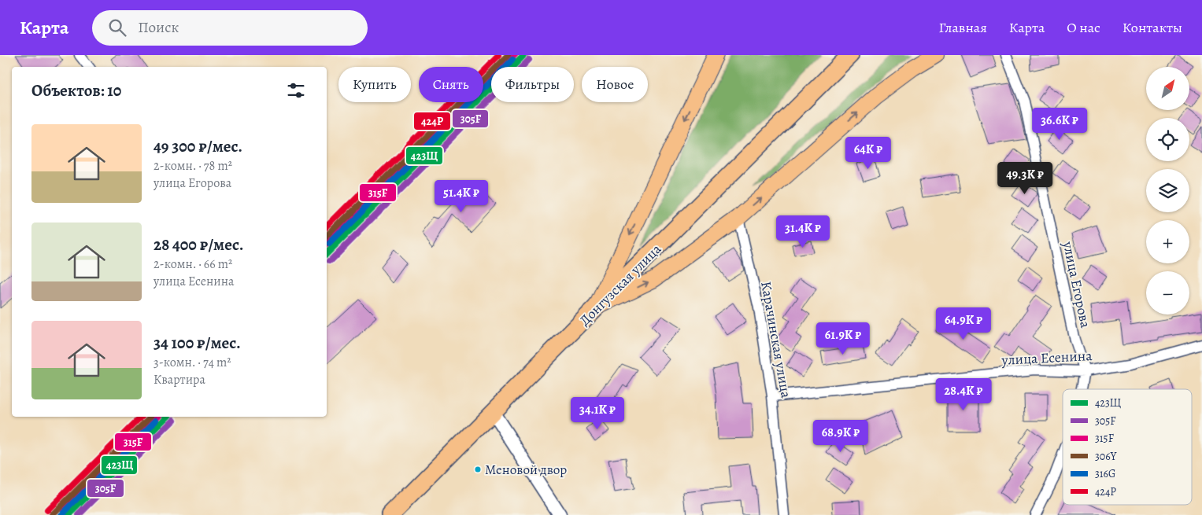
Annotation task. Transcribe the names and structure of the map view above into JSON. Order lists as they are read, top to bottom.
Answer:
{
  "streets": {
    "highway": ["Донгузская улица"],
    "street": ["улица Егорова", "Карачинская улица", "улица Есенина"]
  },
  "crossings": [
    ["улица Егорова", "улица Есенина"],
    ["Карачинская улица", "улица Есенина"]
  ],
  "places": ["Меновой двор"],
  "lines": [
    "transit line 423Щ",
    "transit line 315F",
    "transit line 306Y",
    "transit line 424Р",
    "transit line 305F",
    "transit line 316G"
  ],
  "legend": [
    "423Щ",
    "305F",
    "315F",
    "306Y",
    "316G",
    "424Р"
  ],
  "north": "top right",
  "page": {
    "header": "Карта",
    "search": "Поиск",
    "nav": [
      "Главная",
      "Карта",
      "О нас",
      "Контакты"
    ],
    "map_buttons": ["+", "−"],
    "chip": [
      "Купить",
      "Снять",
      "Фильтры",
      "Новое"
    ],
    "heading": "Объектов: 10",
    "price": [
      "36.6K ₽",
      "64K ₽",
      "49.3K ₽",
      "51.4K ₽",
      "31.4K ₽",
      "64.9K ₽",
      "61.9K ₽",
      "28.4K ₽",
      "34.1K ₽",
      "68.9K ₽"
    ],
    "list": [
      {
        "name": "49 300 ₽/мес.",
        "note": "2-комн. · 78 m² · улица Егорова"
      },
      {
        "name": "28 400 ₽/мес.",
        "note": "2-комн. · 66 m² · улица Есенина"
      },
      {
        "name": "34 100 ₽/мес.",
        "note": "3-комн. · 74 m² · Квартира"
      }
    ]
  }
}
